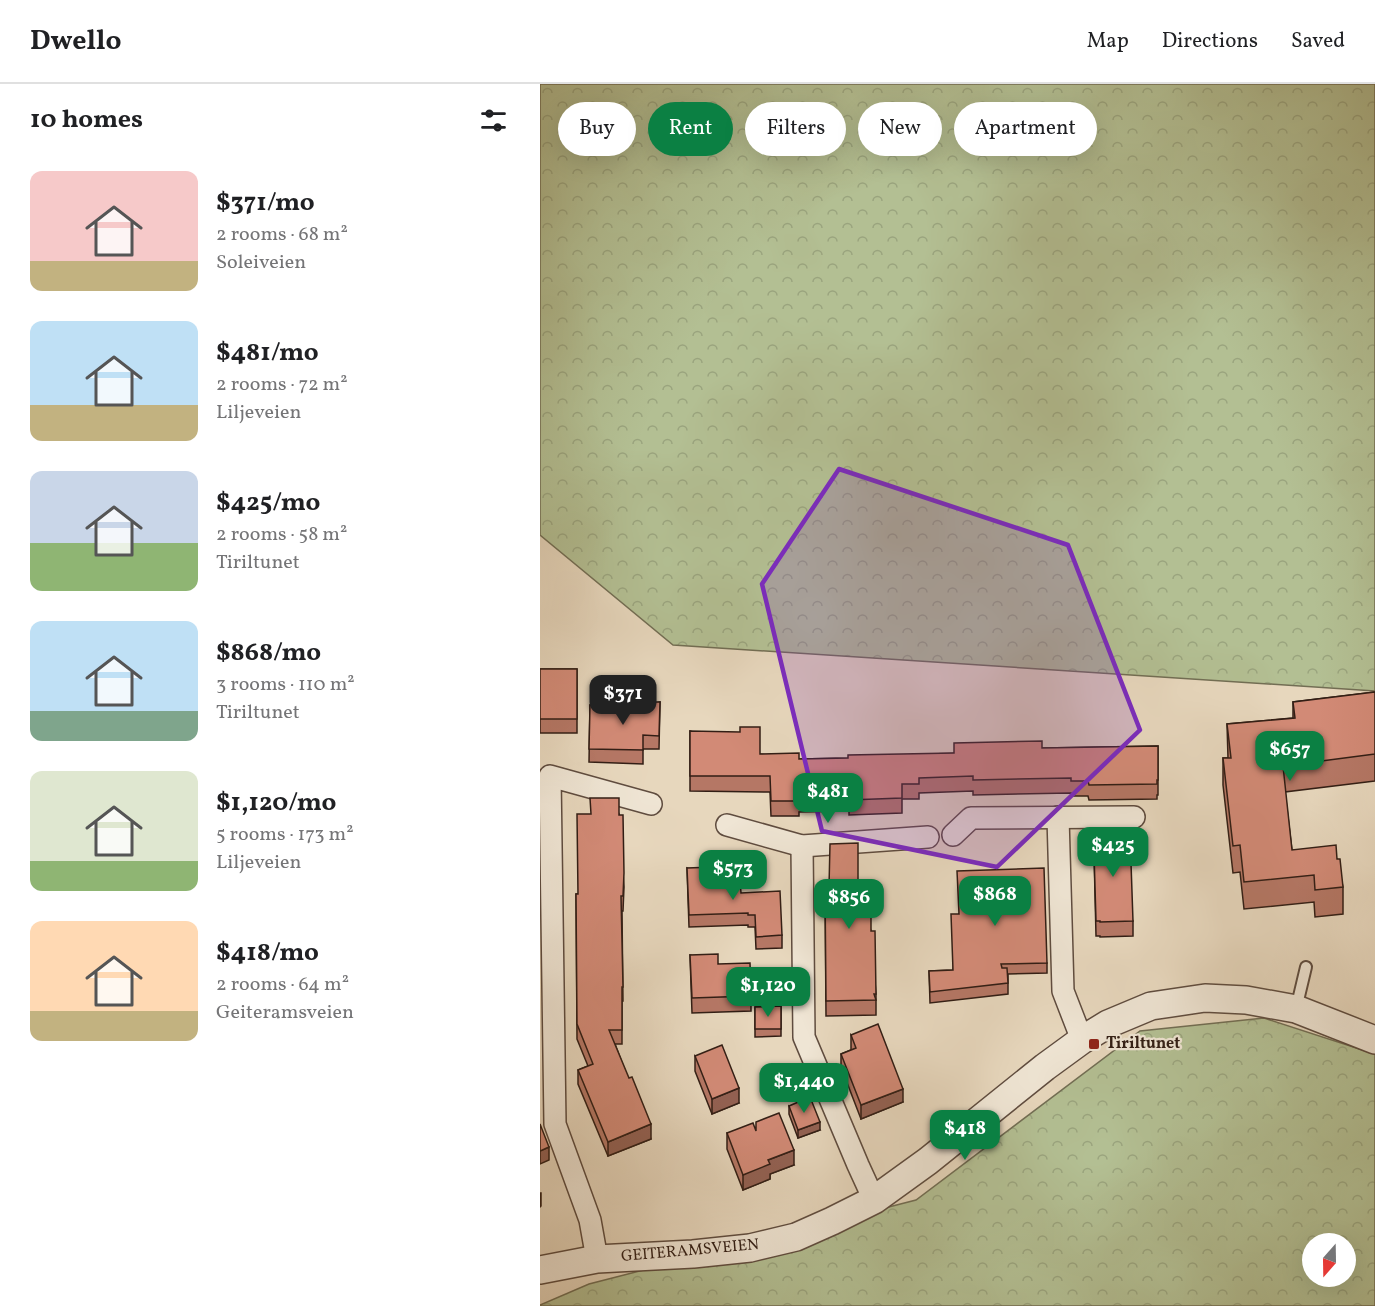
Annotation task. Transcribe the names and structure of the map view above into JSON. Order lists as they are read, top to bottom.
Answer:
{
  "streets": {
    "street": ["GEITERAMSVEIEN"]
  },
  "places": {
    "transit": ["Tiriltunet"]
  },
  "north": "bottom",
  "page": {
    "header": "Dwello",
    "nav": ["Map", "Directions", "Saved"],
    "heading": "10 homes",
    "chip": [
      "Buy",
      "Rent",
      "Filters",
      "New",
      "Apartment"
    ],
    "list": [
      {
        "name": "$371/mo",
        "note": "2 rooms · 68 m² · Soleiveien"
      },
      {
        "name": "$481/mo",
        "note": "2 rooms · 72 m² · Liljeveien"
      },
      {
        "name": "$425/mo",
        "note": "2 rooms · 58 m² · Tiriltunet"
      },
      {
        "name": "$868/mo",
        "note": "3 rooms · 110 m² · Tiriltunet"
      },
      {
        "name": "$1,120/mo",
        "note": "5 rooms · 173 m² · Liljeveien"
      },
      {
        "name": "$418/mo",
        "note": "2 rooms · 64 m² · Geiteramsveien"
      }
    ],
    "price": [
      "$371",
      "$657",
      "$481",
      "$425",
      "$573",
      "$868",
      "$856",
      "$1,120",
      "$1,440",
      "$418"
    ]
  }
}
